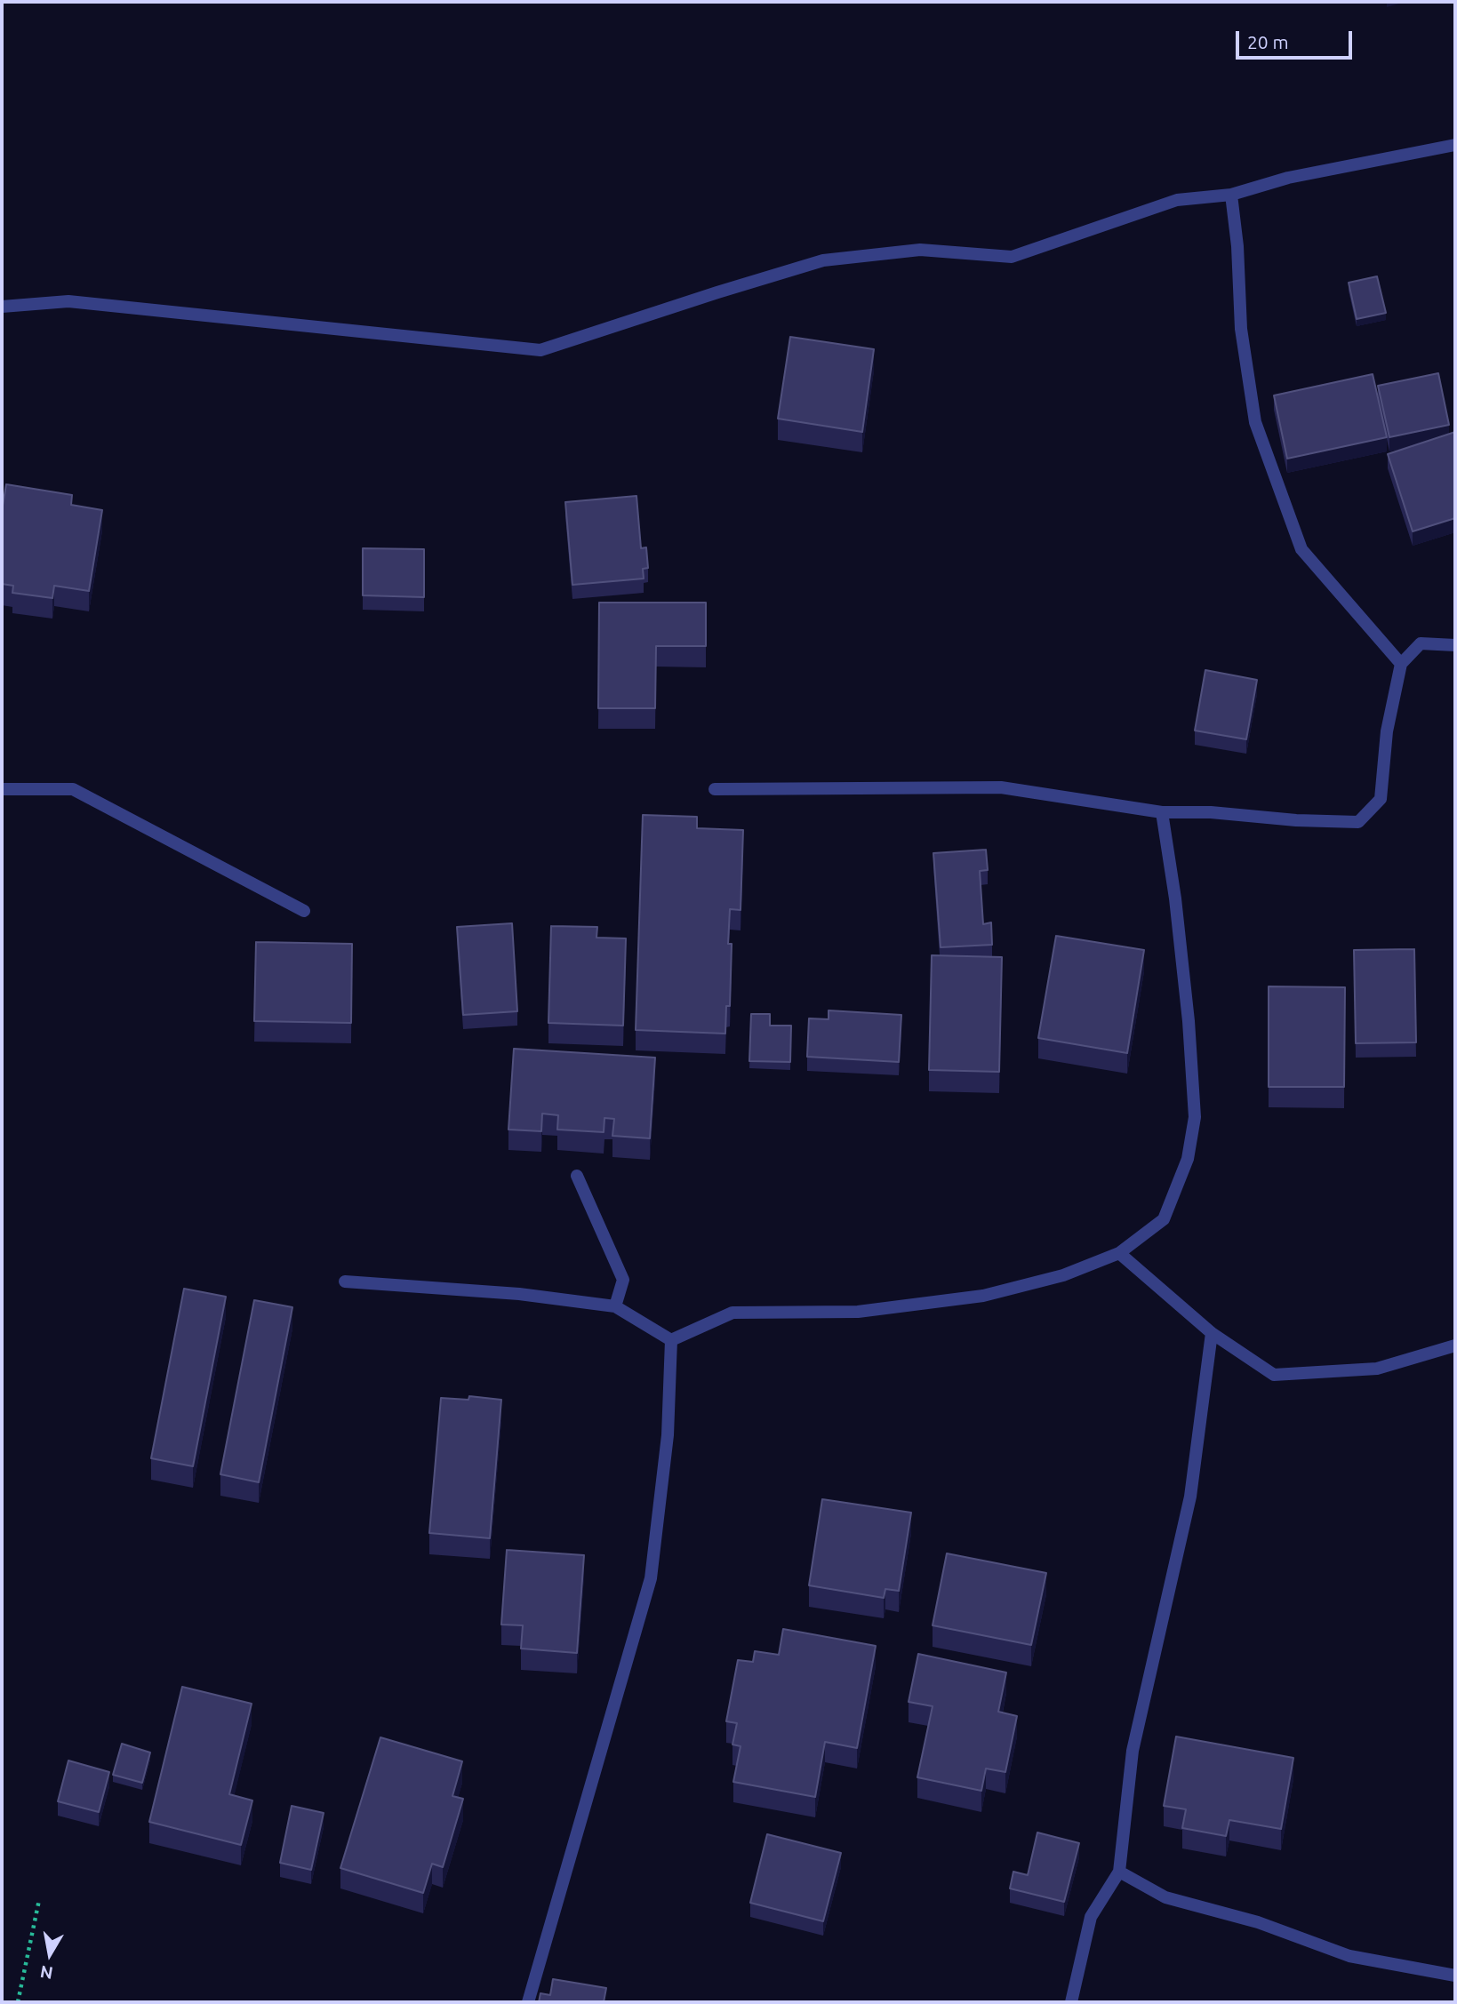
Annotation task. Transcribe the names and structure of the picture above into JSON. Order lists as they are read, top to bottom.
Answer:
{
  "scale_bar": "20 m",
  "north": "bottom"
}
